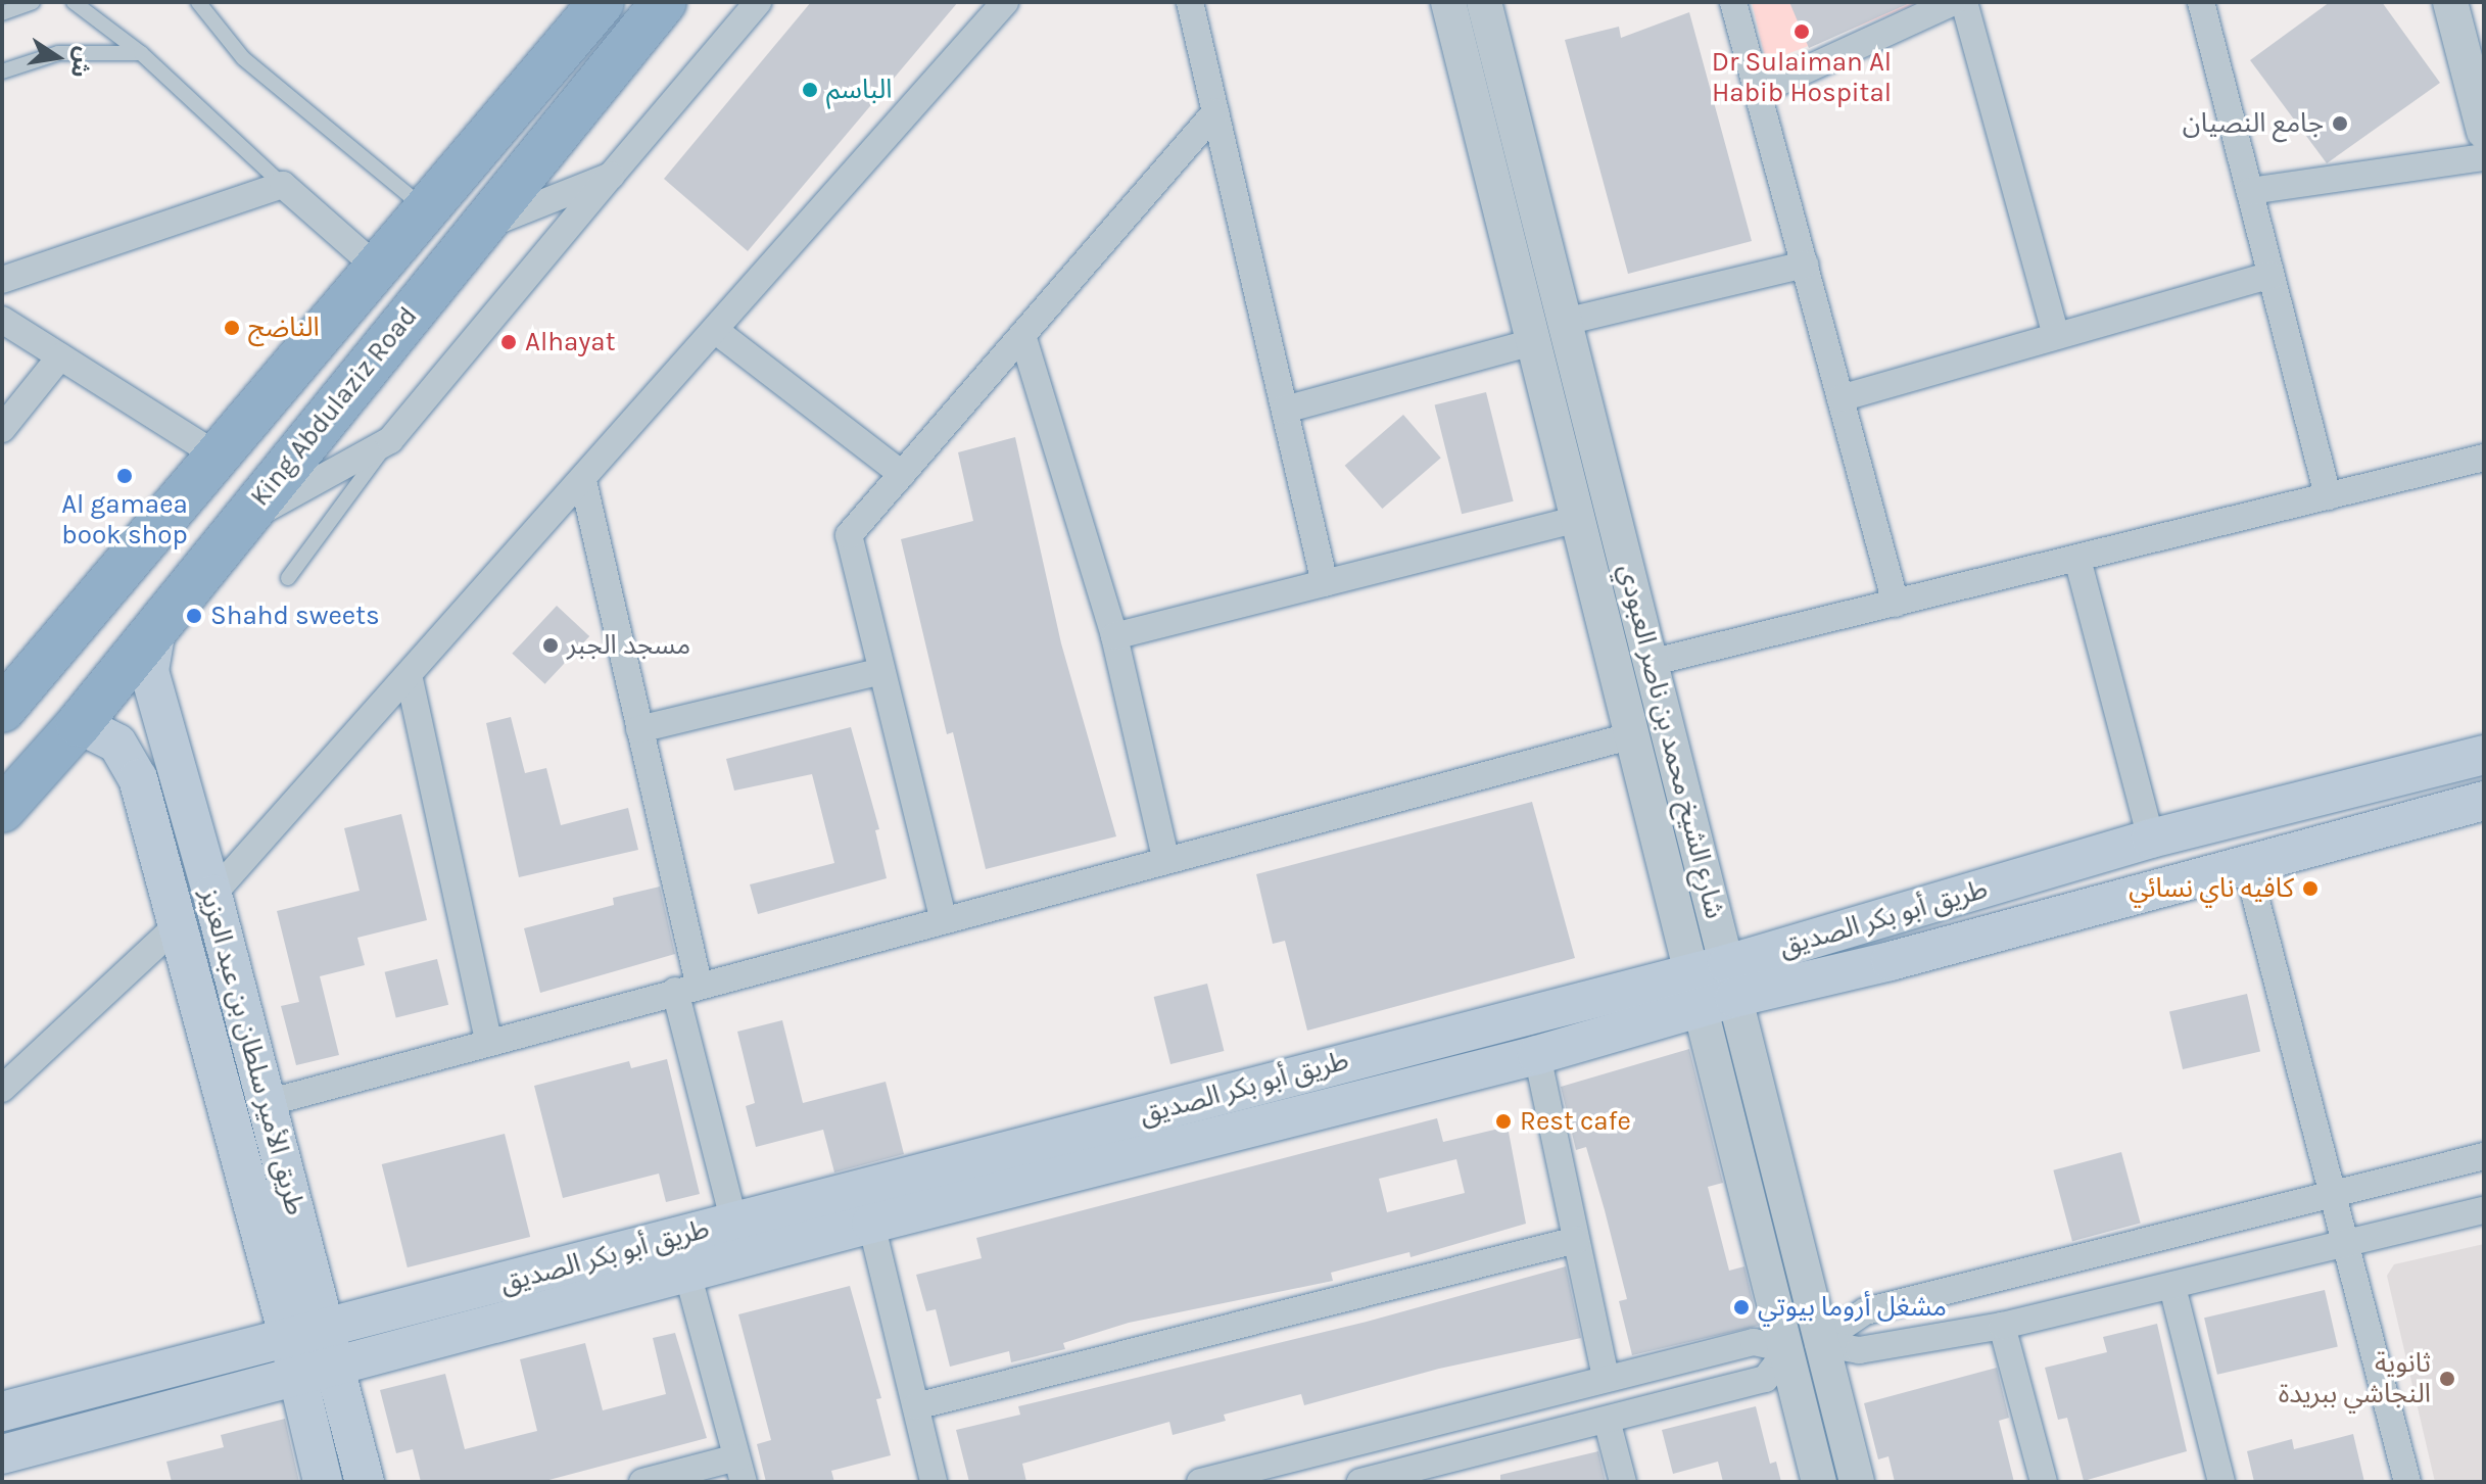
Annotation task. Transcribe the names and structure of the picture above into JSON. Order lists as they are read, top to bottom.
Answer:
{
  "streets": {
    "highway": ["King Abdulaziz Road"],
    "main road": ["طريق أبو بكر الصديق", "طريق الأمير سلطان بن عبد العزيز"],
    "street": ["شارع الشيخ محمد بن ناصر العبودي"]
  },
  "crossings": [
    ["King Abdulaziz Road", "طريق الأمير سلطان بن عبد العزيز"],
    ["شارع الشيخ محمد بن ناصر العبودي", "طريق أبو بكر الصديق"],
    ["طريق أبو بكر الصديق", "طريق الأمير سلطان بن عبد العزيز"]
  ],
  "places": [
    "Dr Sulaiman Al Habib Hospital",
    "الباسم",
    "جامع النصيان",
    "الناضج",
    "Alhayat",
    "Al gamaea book shop",
    "Shahd sweets",
    "مسجد الجبر",
    "كافيه ناي نسائي",
    "Rest cafe",
    "مشغل أروما بيوتي",
    "ثانوية النجاشي ببريدة"
  ],
  "north": "right"
}
